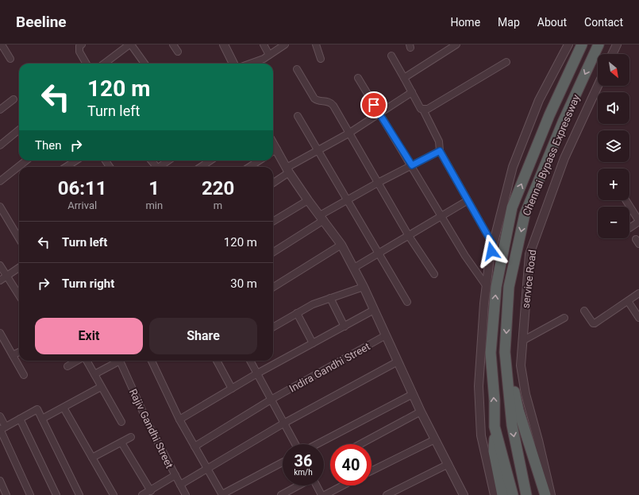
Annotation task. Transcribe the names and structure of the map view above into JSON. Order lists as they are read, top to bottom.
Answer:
{
  "streets": {
    "highway": ["Chennai Bypass Expressway"],
    "street": ["service Road", "Indira Gandhi Street", "Rajiv Gandhi Street"]
  },
  "north": "bottom right",
  "page": {
    "header": "Beeline",
    "nav": [
      "Home",
      "Map",
      "About",
      "Contact"
    ],
    "map_buttons": ["+", "−"],
    "turn": ["120 m", "Turn left"],
    "then": "Then",
    "eta": [
      "06:11",
      "Arrival",
      "1",
      "min",
      "220",
      "m"
    ],
    "list": [
      {
        "name": "Turn left",
        "value": "120 m"
      },
      {
        "name": "Turn right",
        "value": "30 m"
      }
    ],
    "buttons": ["Exit", "Share"],
    "speed": "36 km/h",
    "limit": "40"
  }
}
